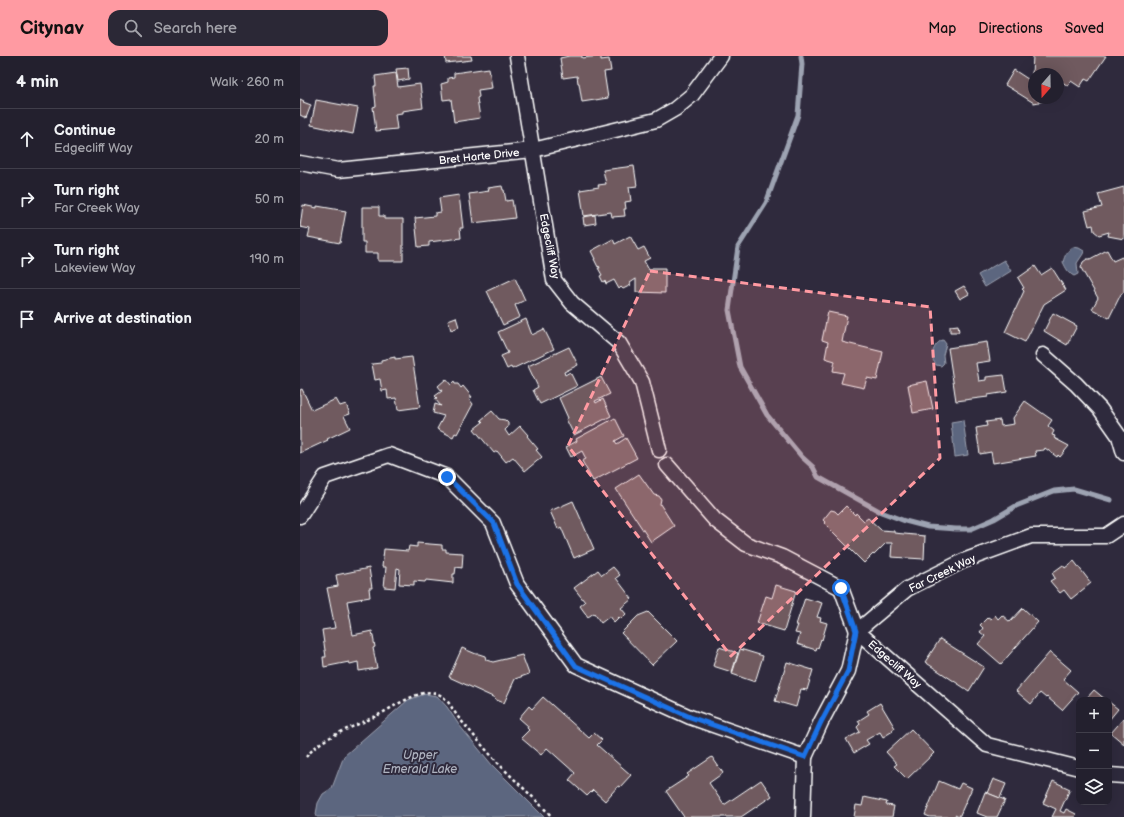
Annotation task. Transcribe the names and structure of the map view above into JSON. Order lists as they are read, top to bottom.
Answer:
{
  "streets": {
    "street": ["Bret Harte Drive", "Edgecliff Way", "Far Creek Way"]
  },
  "crossings": [
    ["Bret Harte Drive", "Edgecliff Way"],
    ["Edgecliff Way", "Far Creek Way"]
  ],
  "water": ["Upper Emerald Lake"],
  "north": "bottom",
  "page": {
    "header": "Citynav",
    "search": "Search here",
    "nav": ["Map", "Directions", "Saved"],
    "heading": ["4 min", "Walk · 260 m"],
    "list": [
      ["Continue", "Edgecliff Way", "20 m"],
      ["Turn right", "Far Creek Way", "50 m"],
      ["Turn right", "Lakeview Way", "190 m"],
      "Arrive at destination"
    ],
    "map_buttons": ["+", "−"]
  }
}
